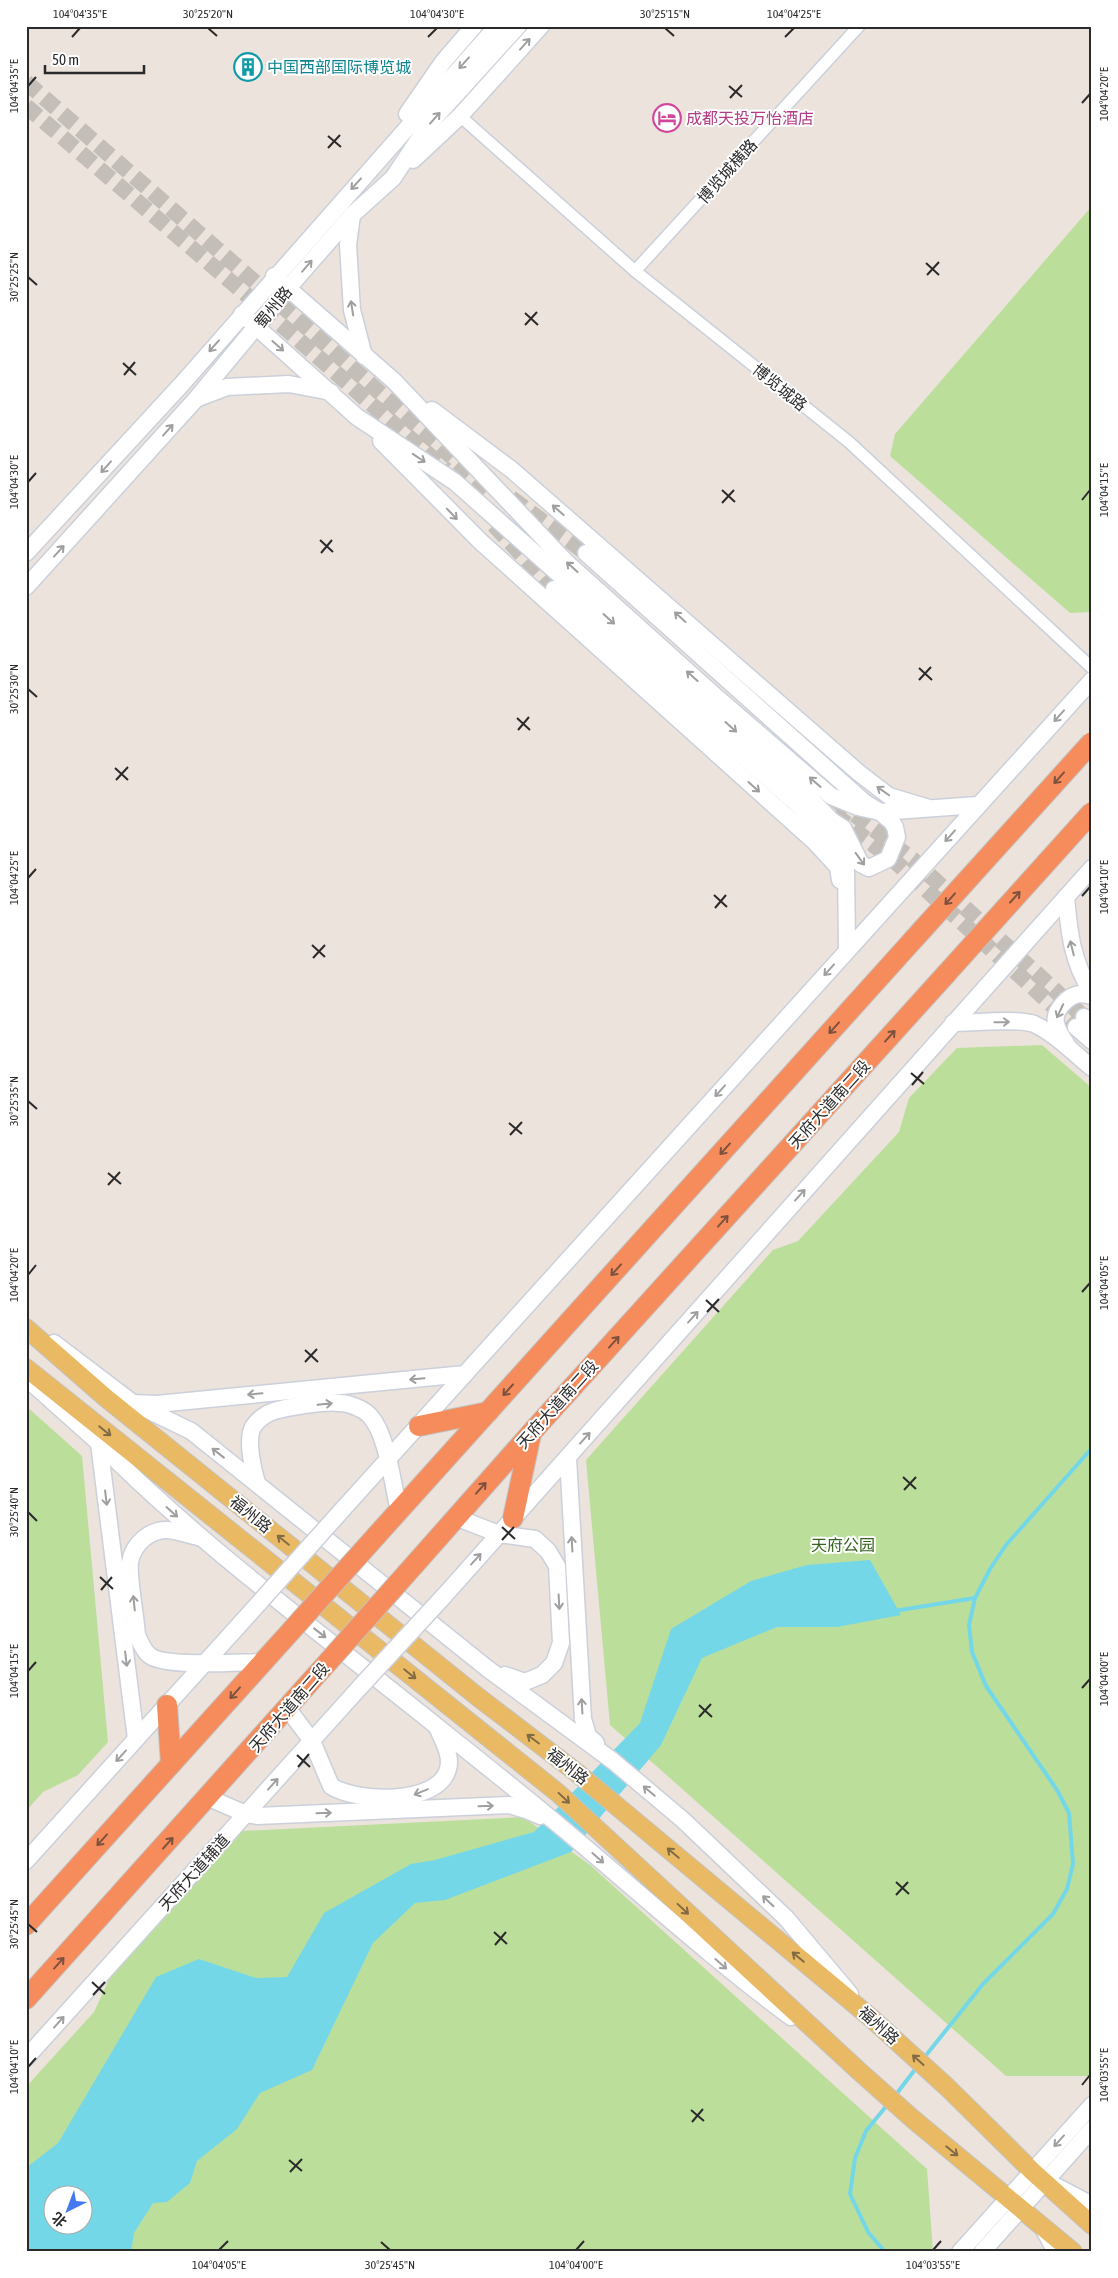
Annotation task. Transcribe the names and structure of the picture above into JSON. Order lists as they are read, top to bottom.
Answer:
{
  "streets": {
    "highway": ["天府大道南二段"],
    "main road": ["蜀州路", "福州路", "天府大道辅道"],
    "street": ["博览城横路", "博览城路"]
  },
  "crossings": [
    ["博览城横路", "博览城路"]
  ],
  "parks": ["天府公园"],
  "places": {
    "building": ["中国西部国际博览城"],
    "hotel": ["成都天投万怡酒店"]
  },
  "scale_bar": "50 m",
  "north": "bottom left",
  "coordinates": [
    "104°04'35\"E",
    "30°25'20\"N",
    "104°04'30\"E",
    "30°25'15\"N",
    "104°04'25\"E",
    "104°04'20\"E",
    "30°25'25\"N",
    "104°04'15\"E",
    "30°25'30\"N",
    "104°04'10\"E",
    "30°25'35\"N",
    "104°04'05\"E",
    "30°25'40\"N",
    "104°04'00\"E",
    "30°25'45\"N",
    "104°03'55\"E"
  ]
}
